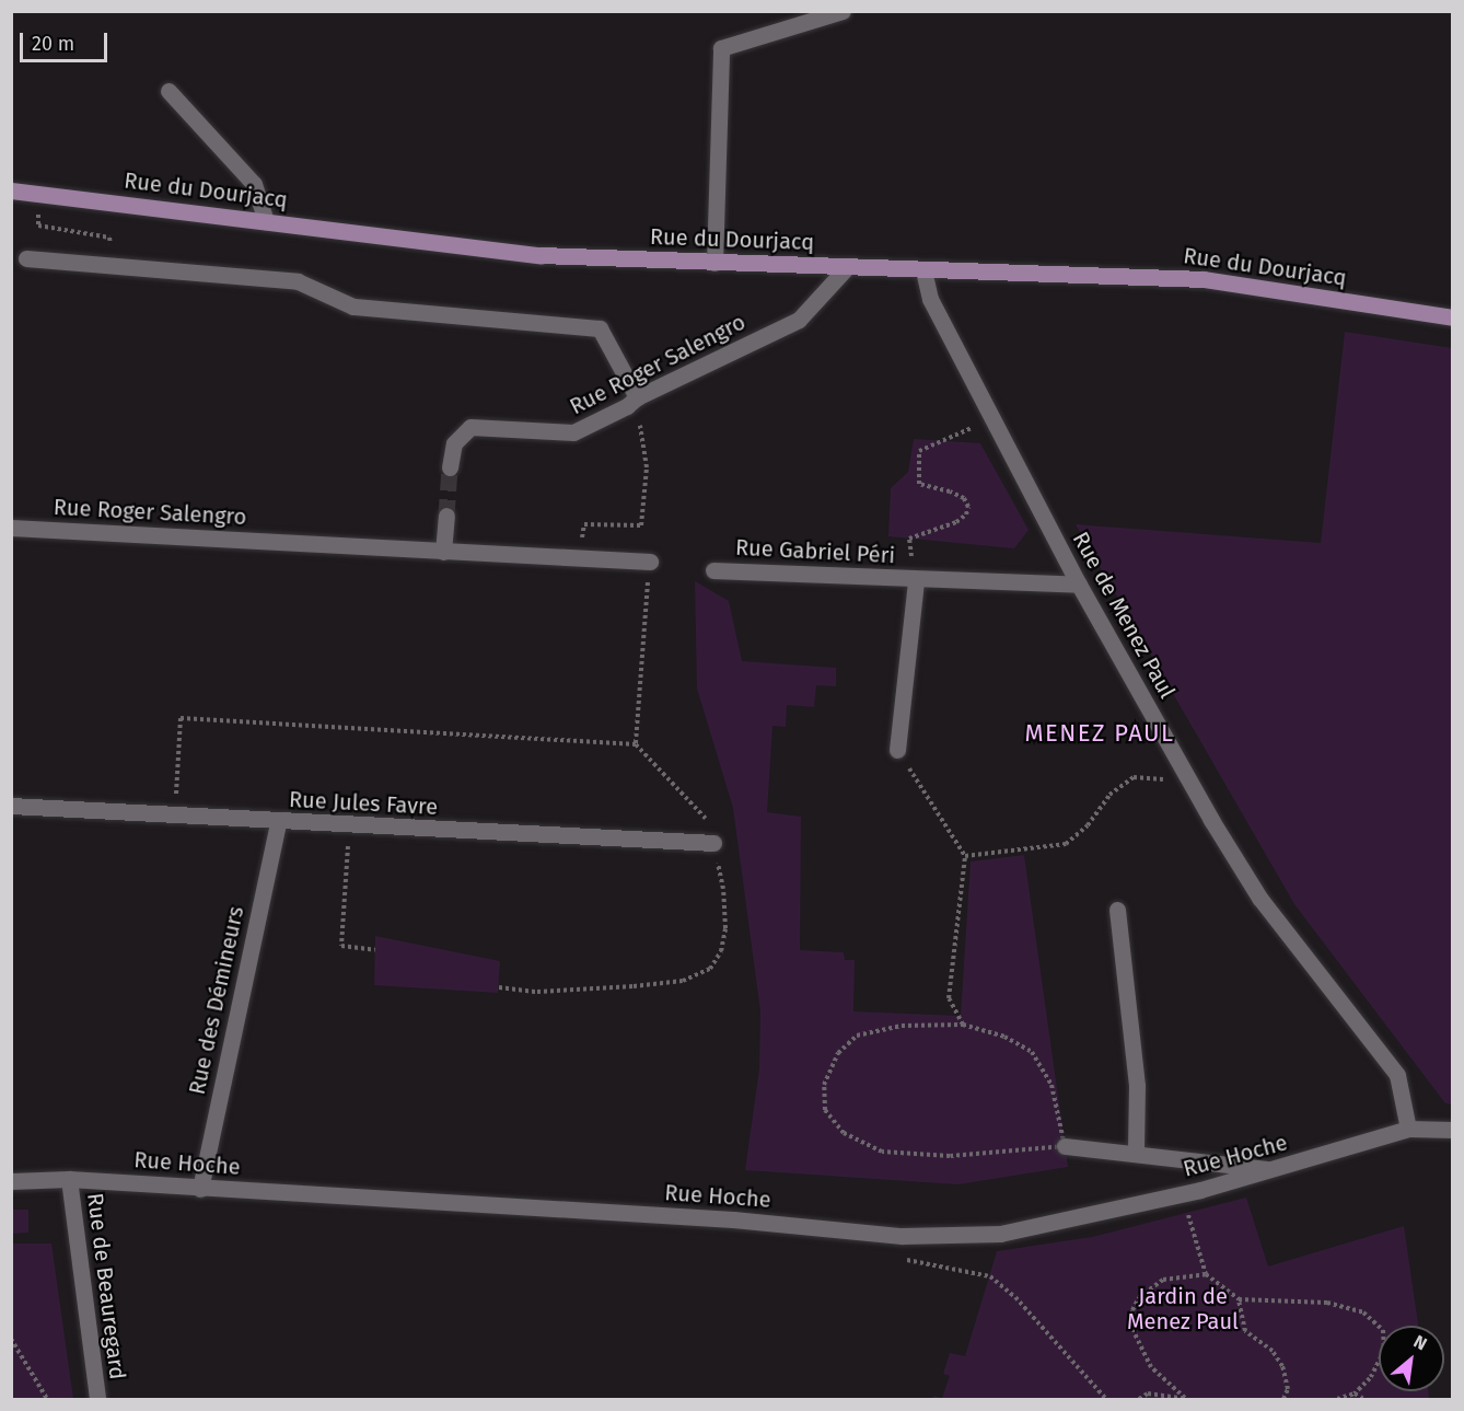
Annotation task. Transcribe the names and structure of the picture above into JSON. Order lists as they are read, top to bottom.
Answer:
{
  "streets": {
    "main road": ["Rue du Dourjacq"],
    "street": [
      "Rue Roger Salengro",
      "Rue Gabriel Péri",
      "Rue de Menez Paul",
      "Rue Jules Favre",
      "Rue des Démineurs",
      "Rue Hoche",
      "Rue de Beauregard"
    ]
  },
  "crossings": [
    ["Rue du Dourjacq", "Rue Roger Salengro"],
    ["Rue du Dourjacq", "Rue de Menez Paul"],
    ["Rue Gabriel Péri", "Rue de Menez Paul"],
    ["Rue de Menez Paul", "Rue Hoche"],
    ["Rue Jules Favre", "Rue des Démineurs"],
    ["Rue des Démineurs", "Rue Hoche"],
    ["Rue Hoche", "Rue de Beauregard"]
  ],
  "districts": ["MENEZ PAUL"],
  "parks": ["Jardin de Menez Paul"],
  "scale_bar": "20 m",
  "north": "top right"
}
